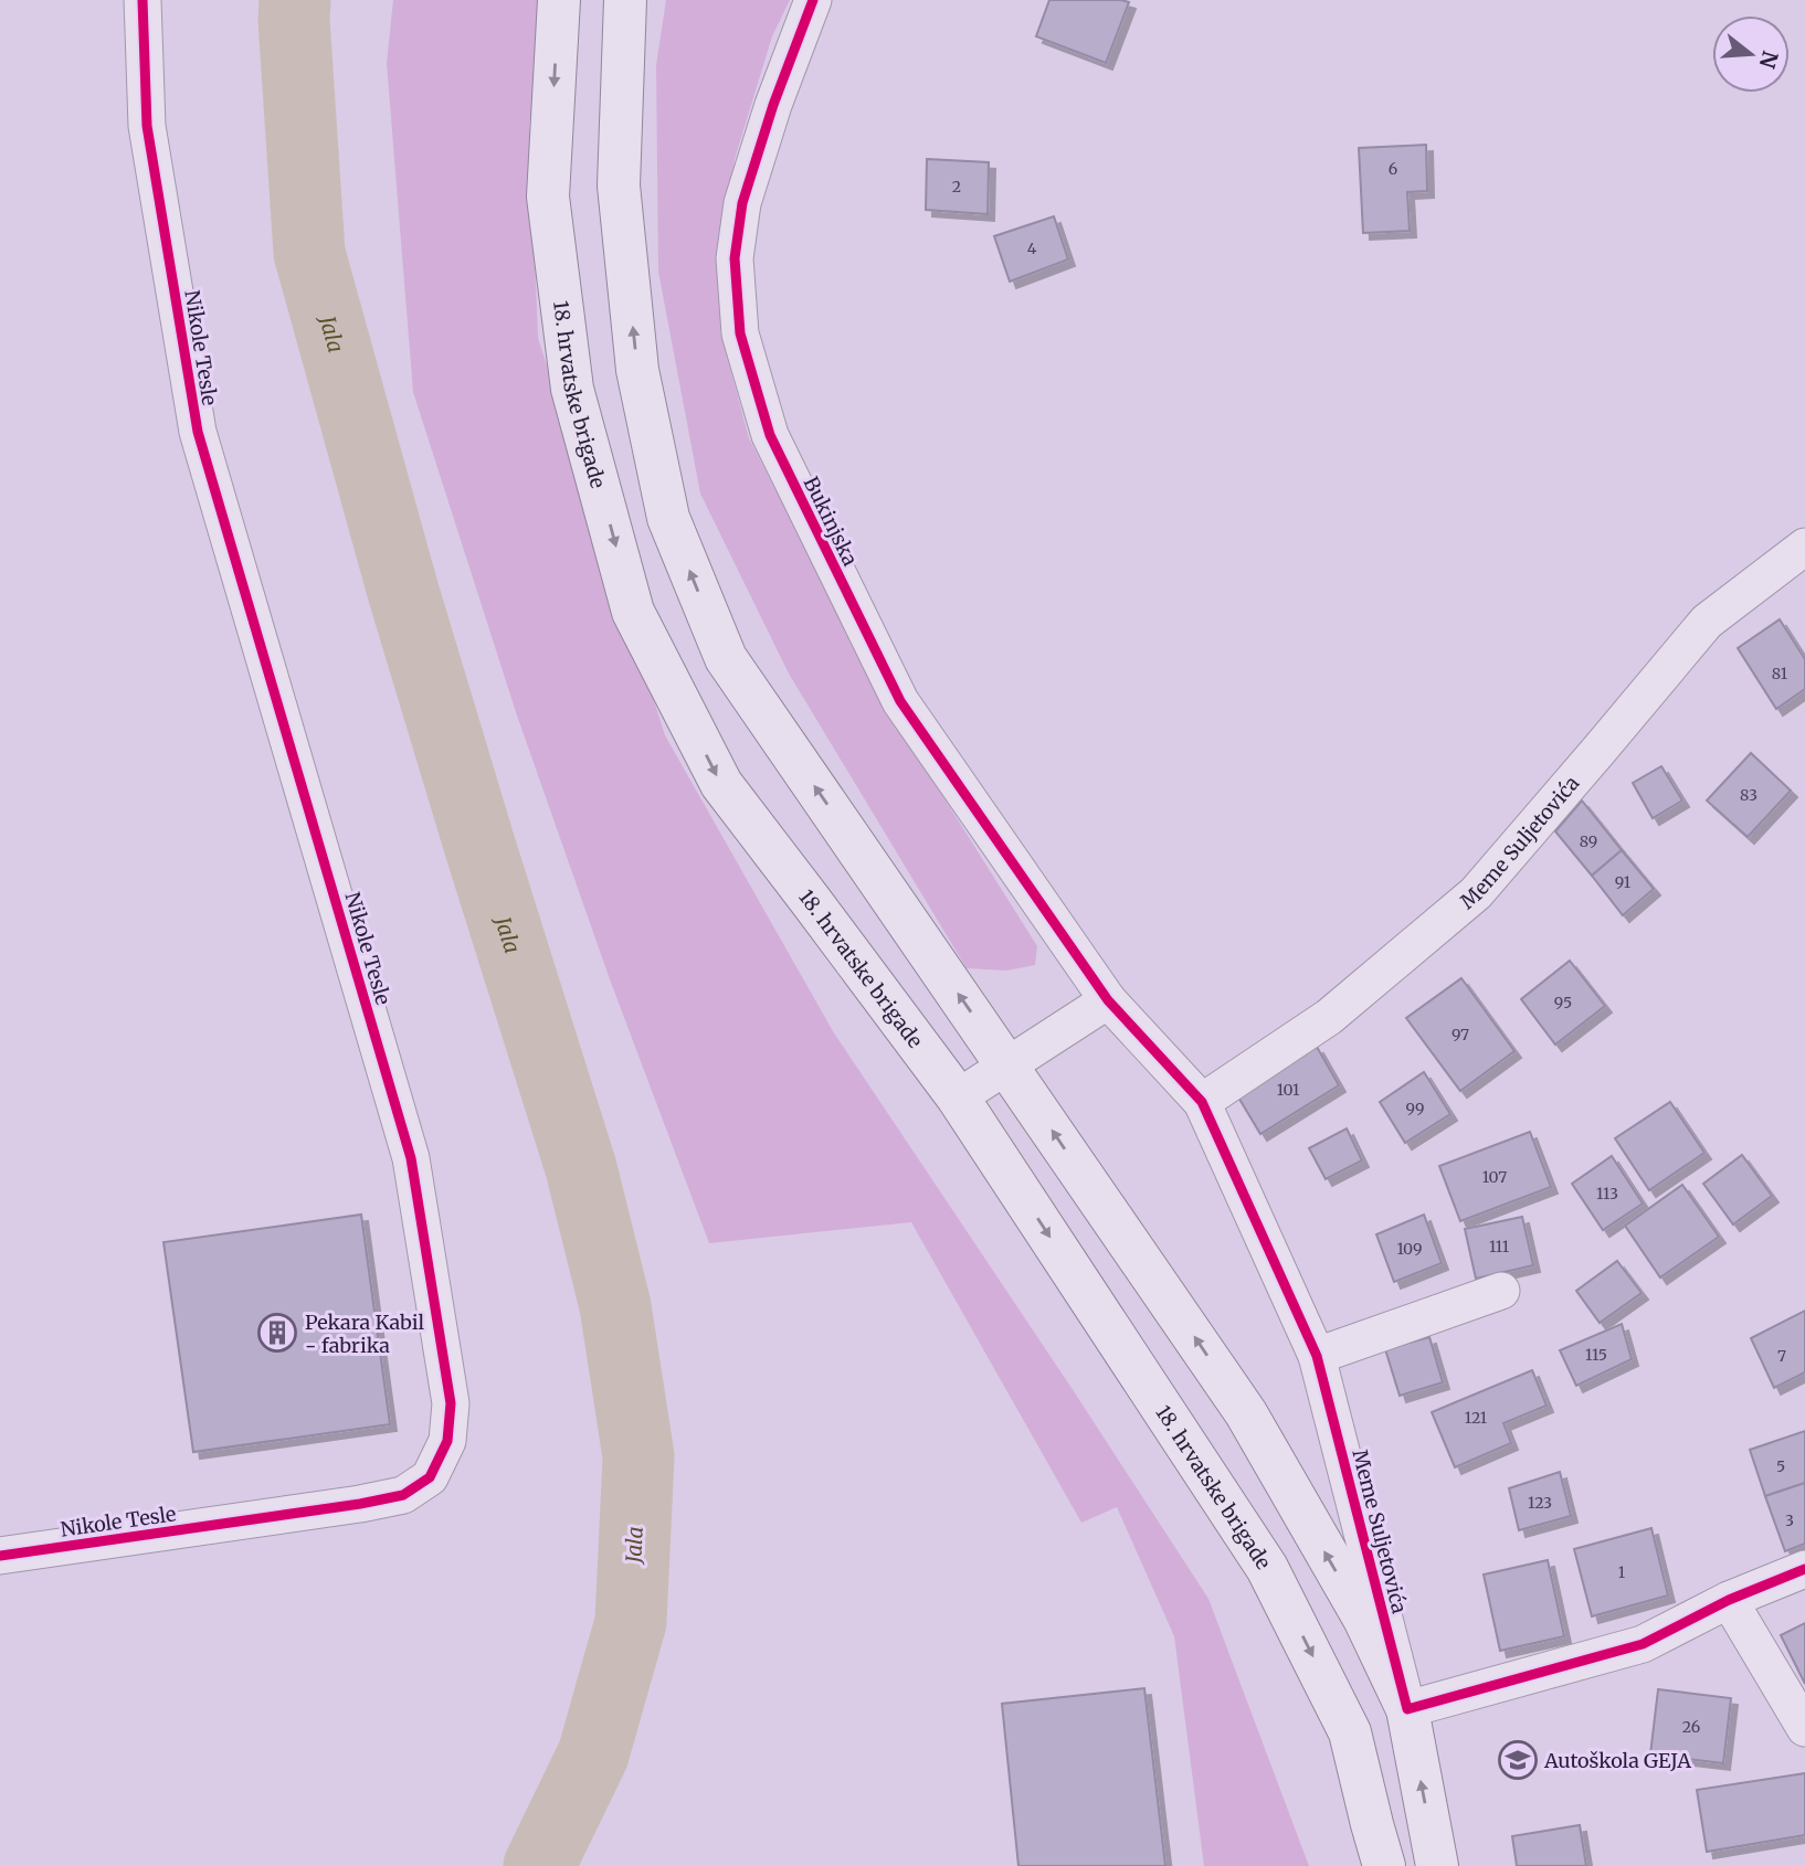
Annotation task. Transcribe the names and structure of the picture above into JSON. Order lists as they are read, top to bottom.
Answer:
{
  "streets": {
    "main road": ["18. hrvatske brigade"],
    "street": ["Nikole Tesle", "Bukinjska", "Meme Suljetovića"]
  },
  "crossings": [
    ["Bukinjska", "Meme Suljetovića"]
  ],
  "water": ["Jala"],
  "places": {
    "building": ["Pekara Kabil - fabrika"],
    "school or university": ["Autoškola GEJA"]
  },
  "house_numbers": [
    "6",
    "2",
    "4",
    "81",
    "83",
    "89",
    "91",
    "95",
    "97",
    "101",
    "99",
    "107",
    "113",
    "111",
    "109",
    "115",
    "7",
    "121",
    "5",
    "123",
    "3",
    "1",
    "26"
  ],
  "north": "right"
}
